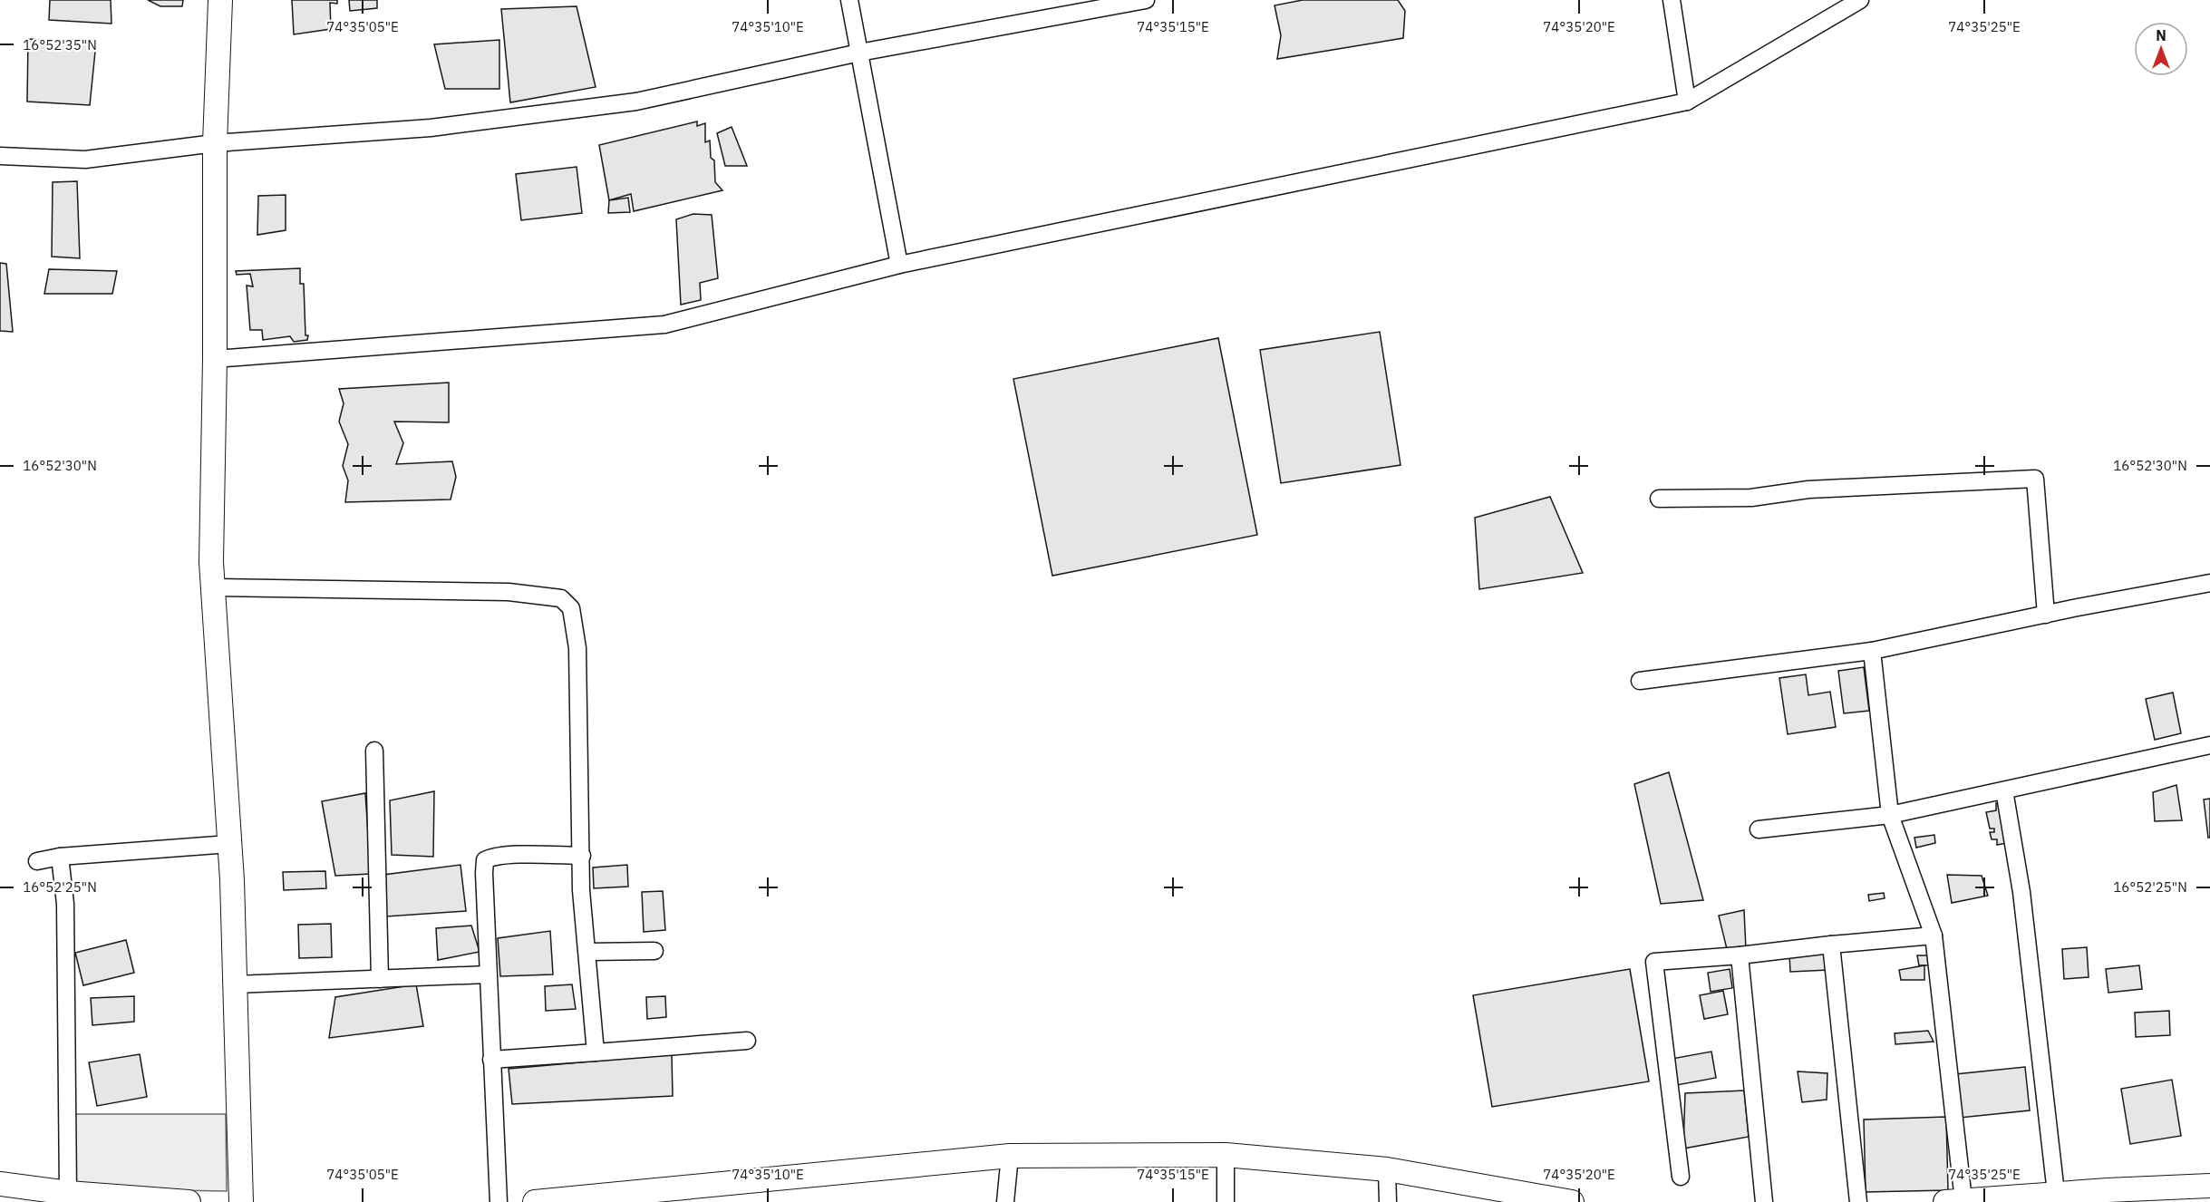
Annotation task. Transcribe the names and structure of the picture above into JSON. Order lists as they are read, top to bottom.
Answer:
{
  "north": "top",
  "coordinates": [
    "74°35'05\"E",
    "74°35'10\"E",
    "74°35'15\"E",
    "74°35'20\"E",
    "74°35'25\"E",
    "16°52'35\"N",
    "16°52'30\"N",
    "16°52'25\"N"
  ]
}
